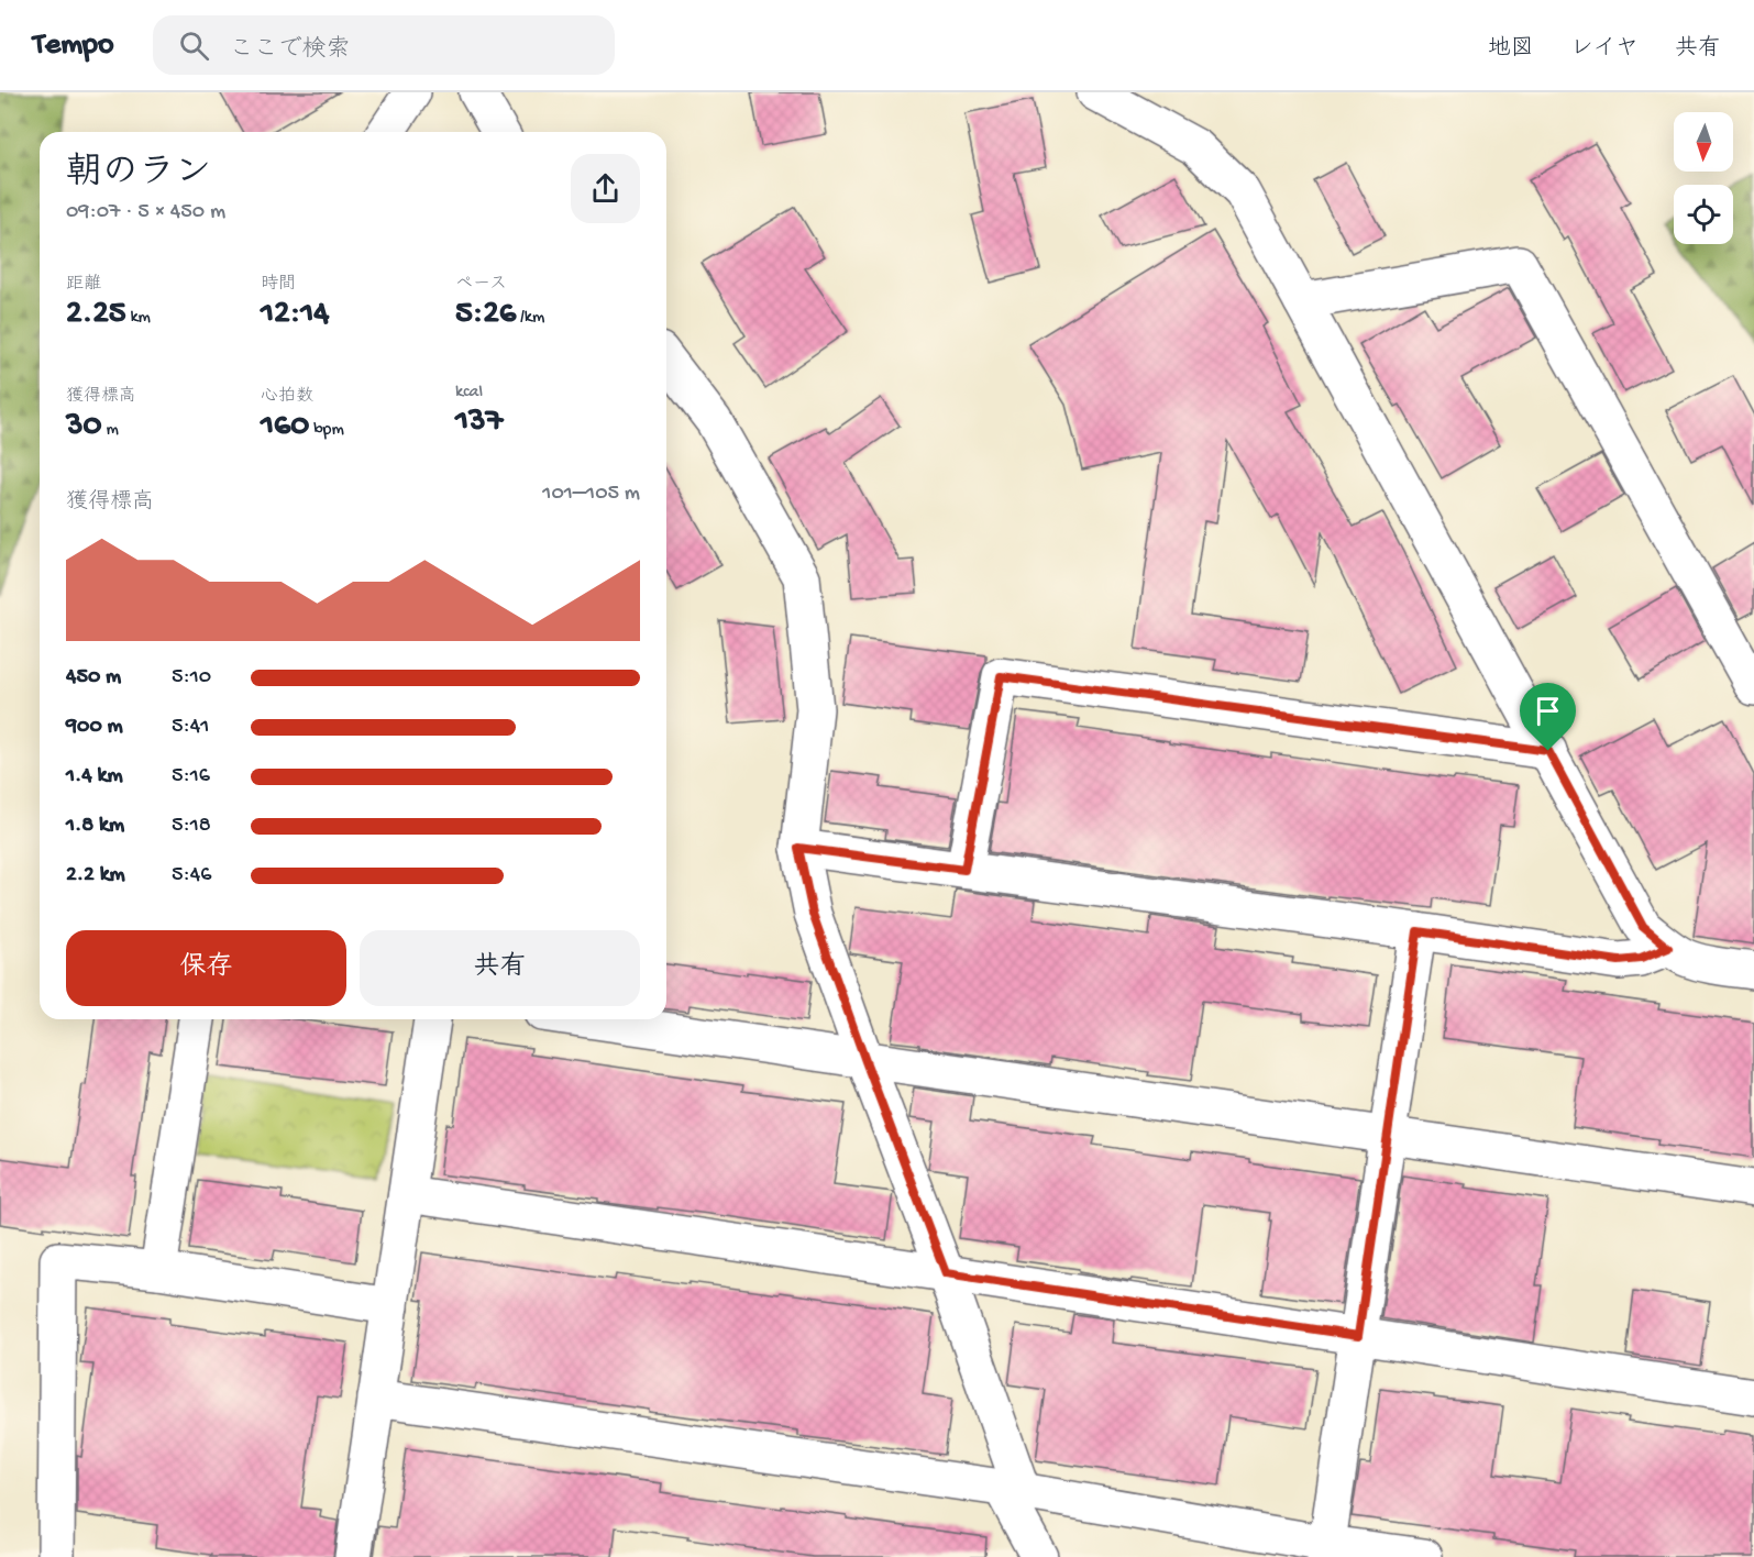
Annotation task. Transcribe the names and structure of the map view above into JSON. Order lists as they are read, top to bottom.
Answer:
{
  "north": "bottom",
  "page": {
    "header": "Tempo",
    "search": "ここで検索",
    "nav": ["地図", "レイヤ", "共有"],
    "heading": ["朝のラン", "09:07 · 5 × 450 m"],
    "stats": [
      ["距離", "2.25 km"],
      ["時間", "12:14"],
      ["ペース", "5:26 /km"],
      ["獲得標高", "30 m"],
      ["心拍数", "160 bpm"],
      ["kcal", "137"]
    ],
    "chart": ["獲得標高", "101–105 m"],
    "list": [
      {
        "name": "450 m",
        "note": "5:10"
      },
      {
        "name": "900 m",
        "note": "5:41"
      },
      {
        "name": "1.4 km",
        "note": "5:16"
      },
      {
        "name": "1.8 km",
        "note": "5:18"
      },
      {
        "name": "2.2 km",
        "note": "5:46"
      }
    ],
    "buttons": ["保存", "共有"]
  }
}
